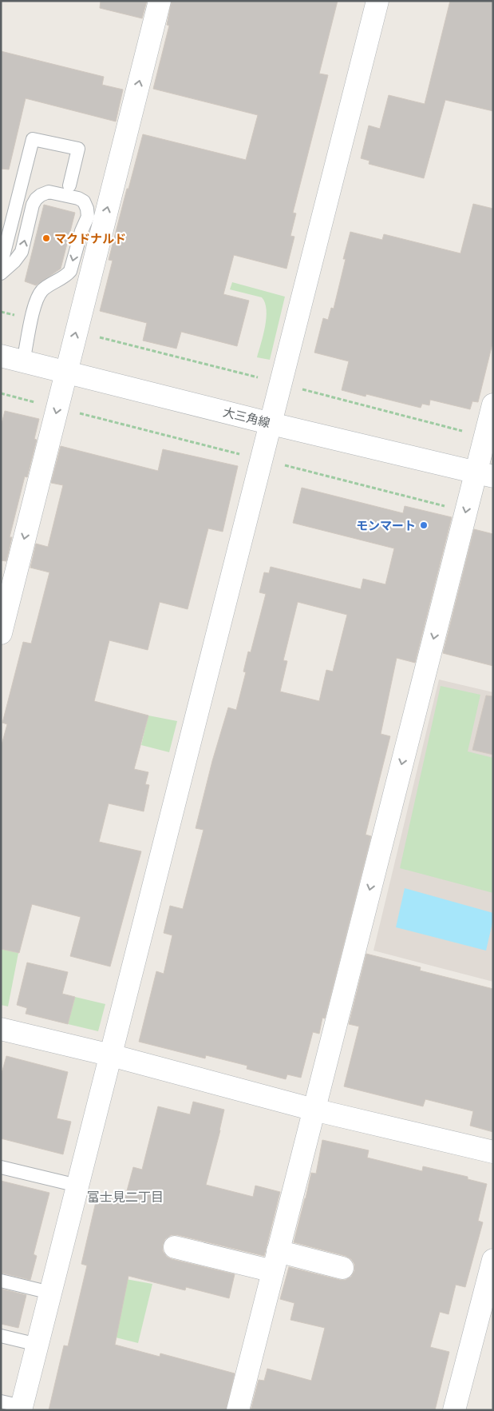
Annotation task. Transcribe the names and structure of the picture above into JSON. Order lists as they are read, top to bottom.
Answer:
{
  "streets": {
    "street": ["大三角線"]
  },
  "districts": ["富士見二丁目"],
  "places": ["マクドナルド", "モンマート"]
}
